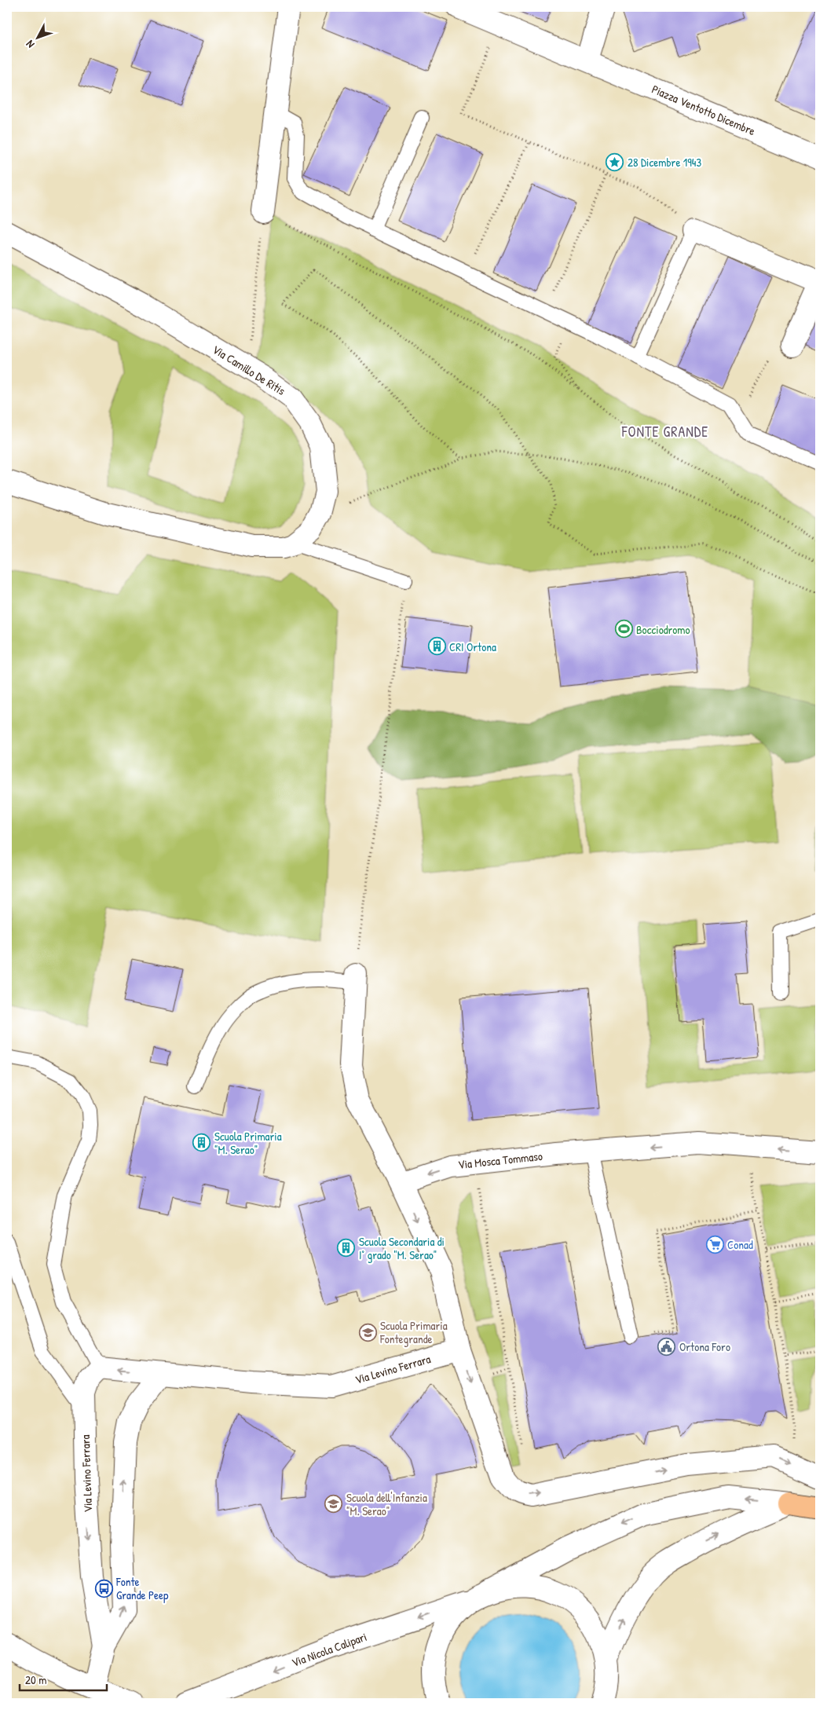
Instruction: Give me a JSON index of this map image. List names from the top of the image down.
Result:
{
  "streets": {
    "street": [
      "Piazza Ventotto Dicembre",
      "Via Camillo De Ritis",
      "Via Mosca Tommaso",
      "Via Levino Ferrara",
      "Via Nicola Calipari"
    ]
  },
  "one_way": ["Via Mosca Tommaso", "Via Nicola Calipari"],
  "districts": ["FONTE GRANDE"],
  "places": {
    "place": ["28 Dicembre 1943"],
    "sports": ["Bocciodromo"],
    "building": ["CRI Ortona", "Scuola Primaria \"M. Serao\"", "Scuola Secondaria di I° grado \"M. Serao\""],
    "supermarket": ["Conad"],
    "school or university": ["Scuola Primaria Fontegrande", "Scuola dell'Infanzia \"M. Serao\""],
    "public building": ["Ortona Foro"],
    "bus stop": ["Fonte Grande Peep"]
  },
  "scale_bar": "20 m",
  "north": "bottom left"
}
